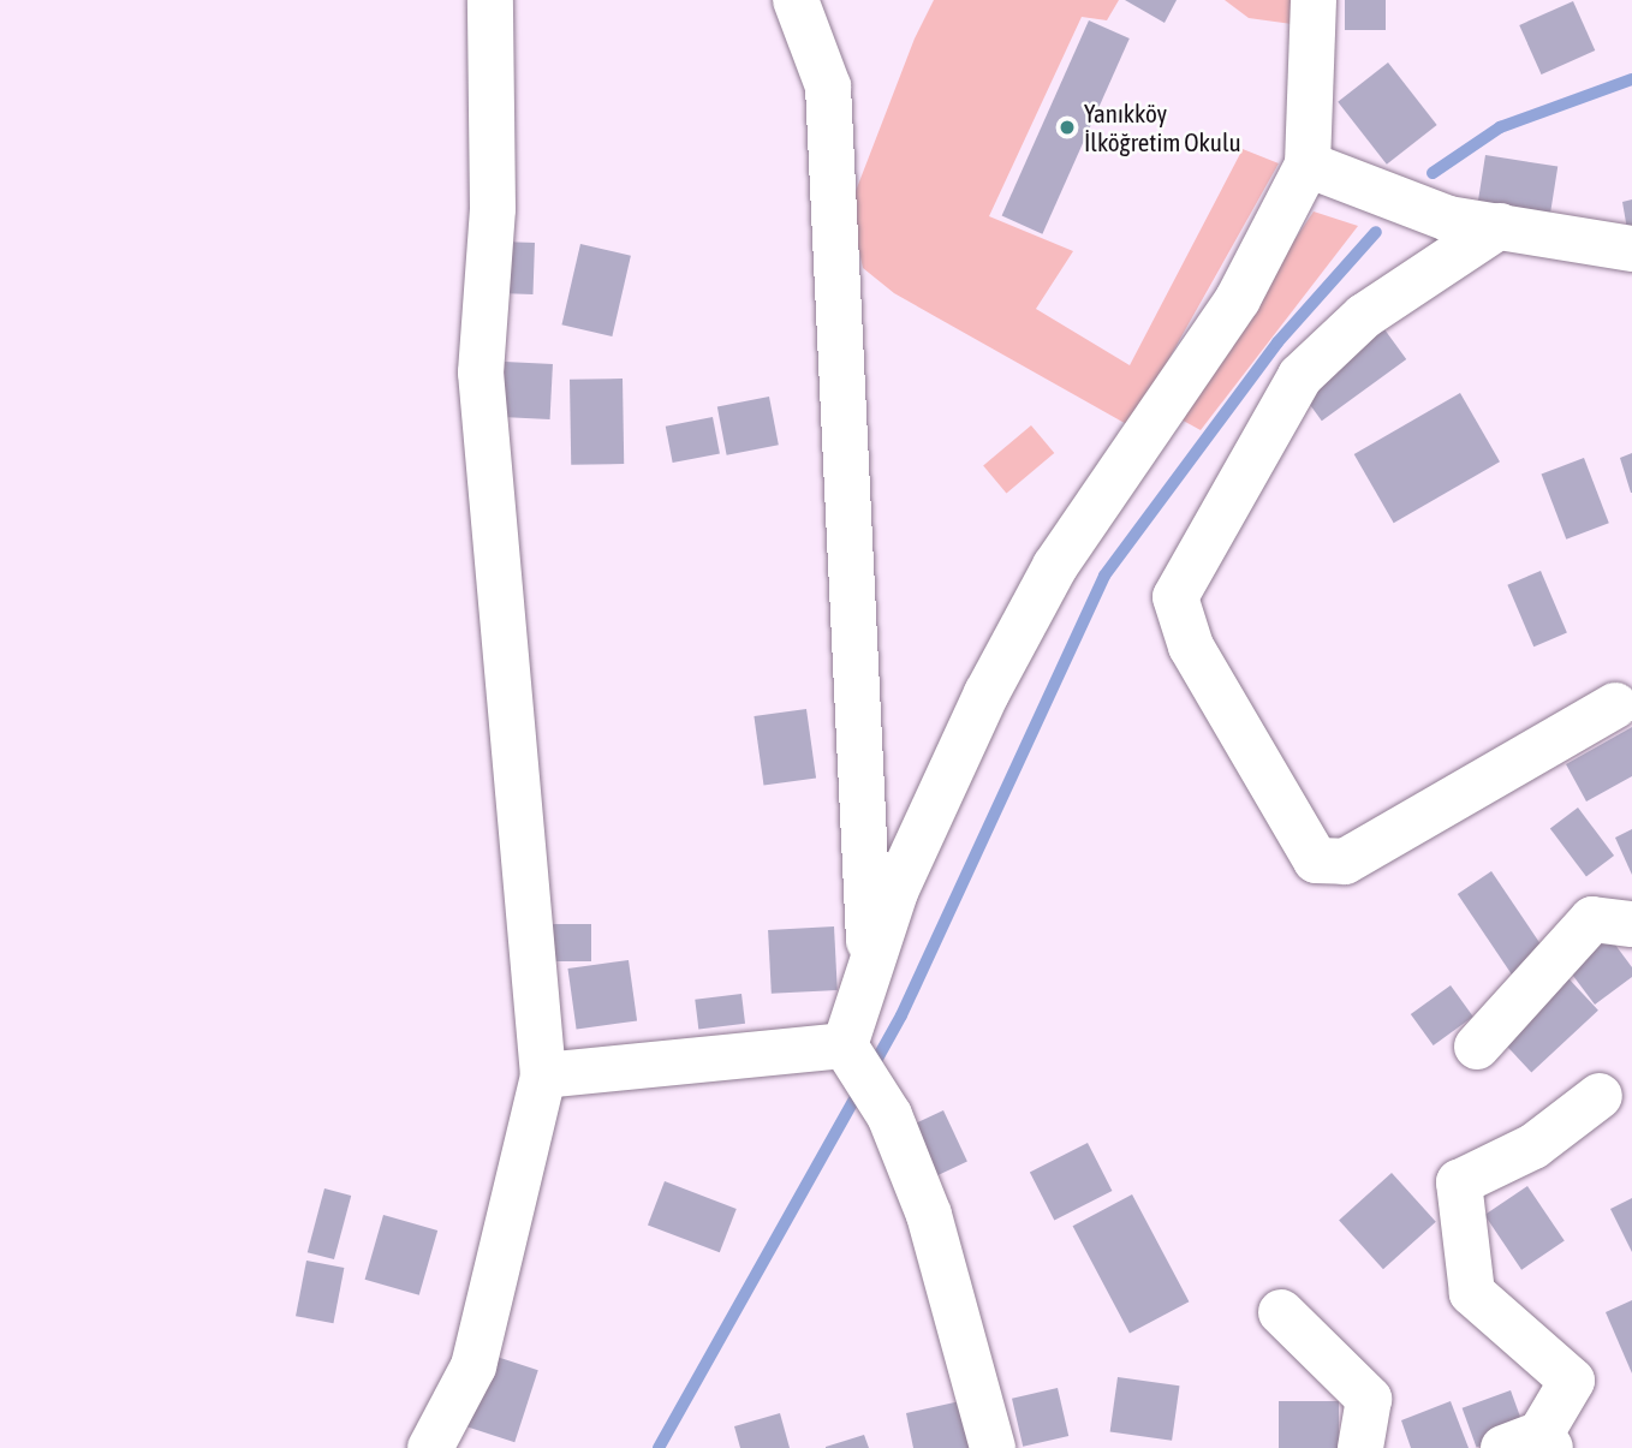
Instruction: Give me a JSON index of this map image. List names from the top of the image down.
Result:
{
  "places": ["Yanıkköy İlköğretim Okulu"]
}
